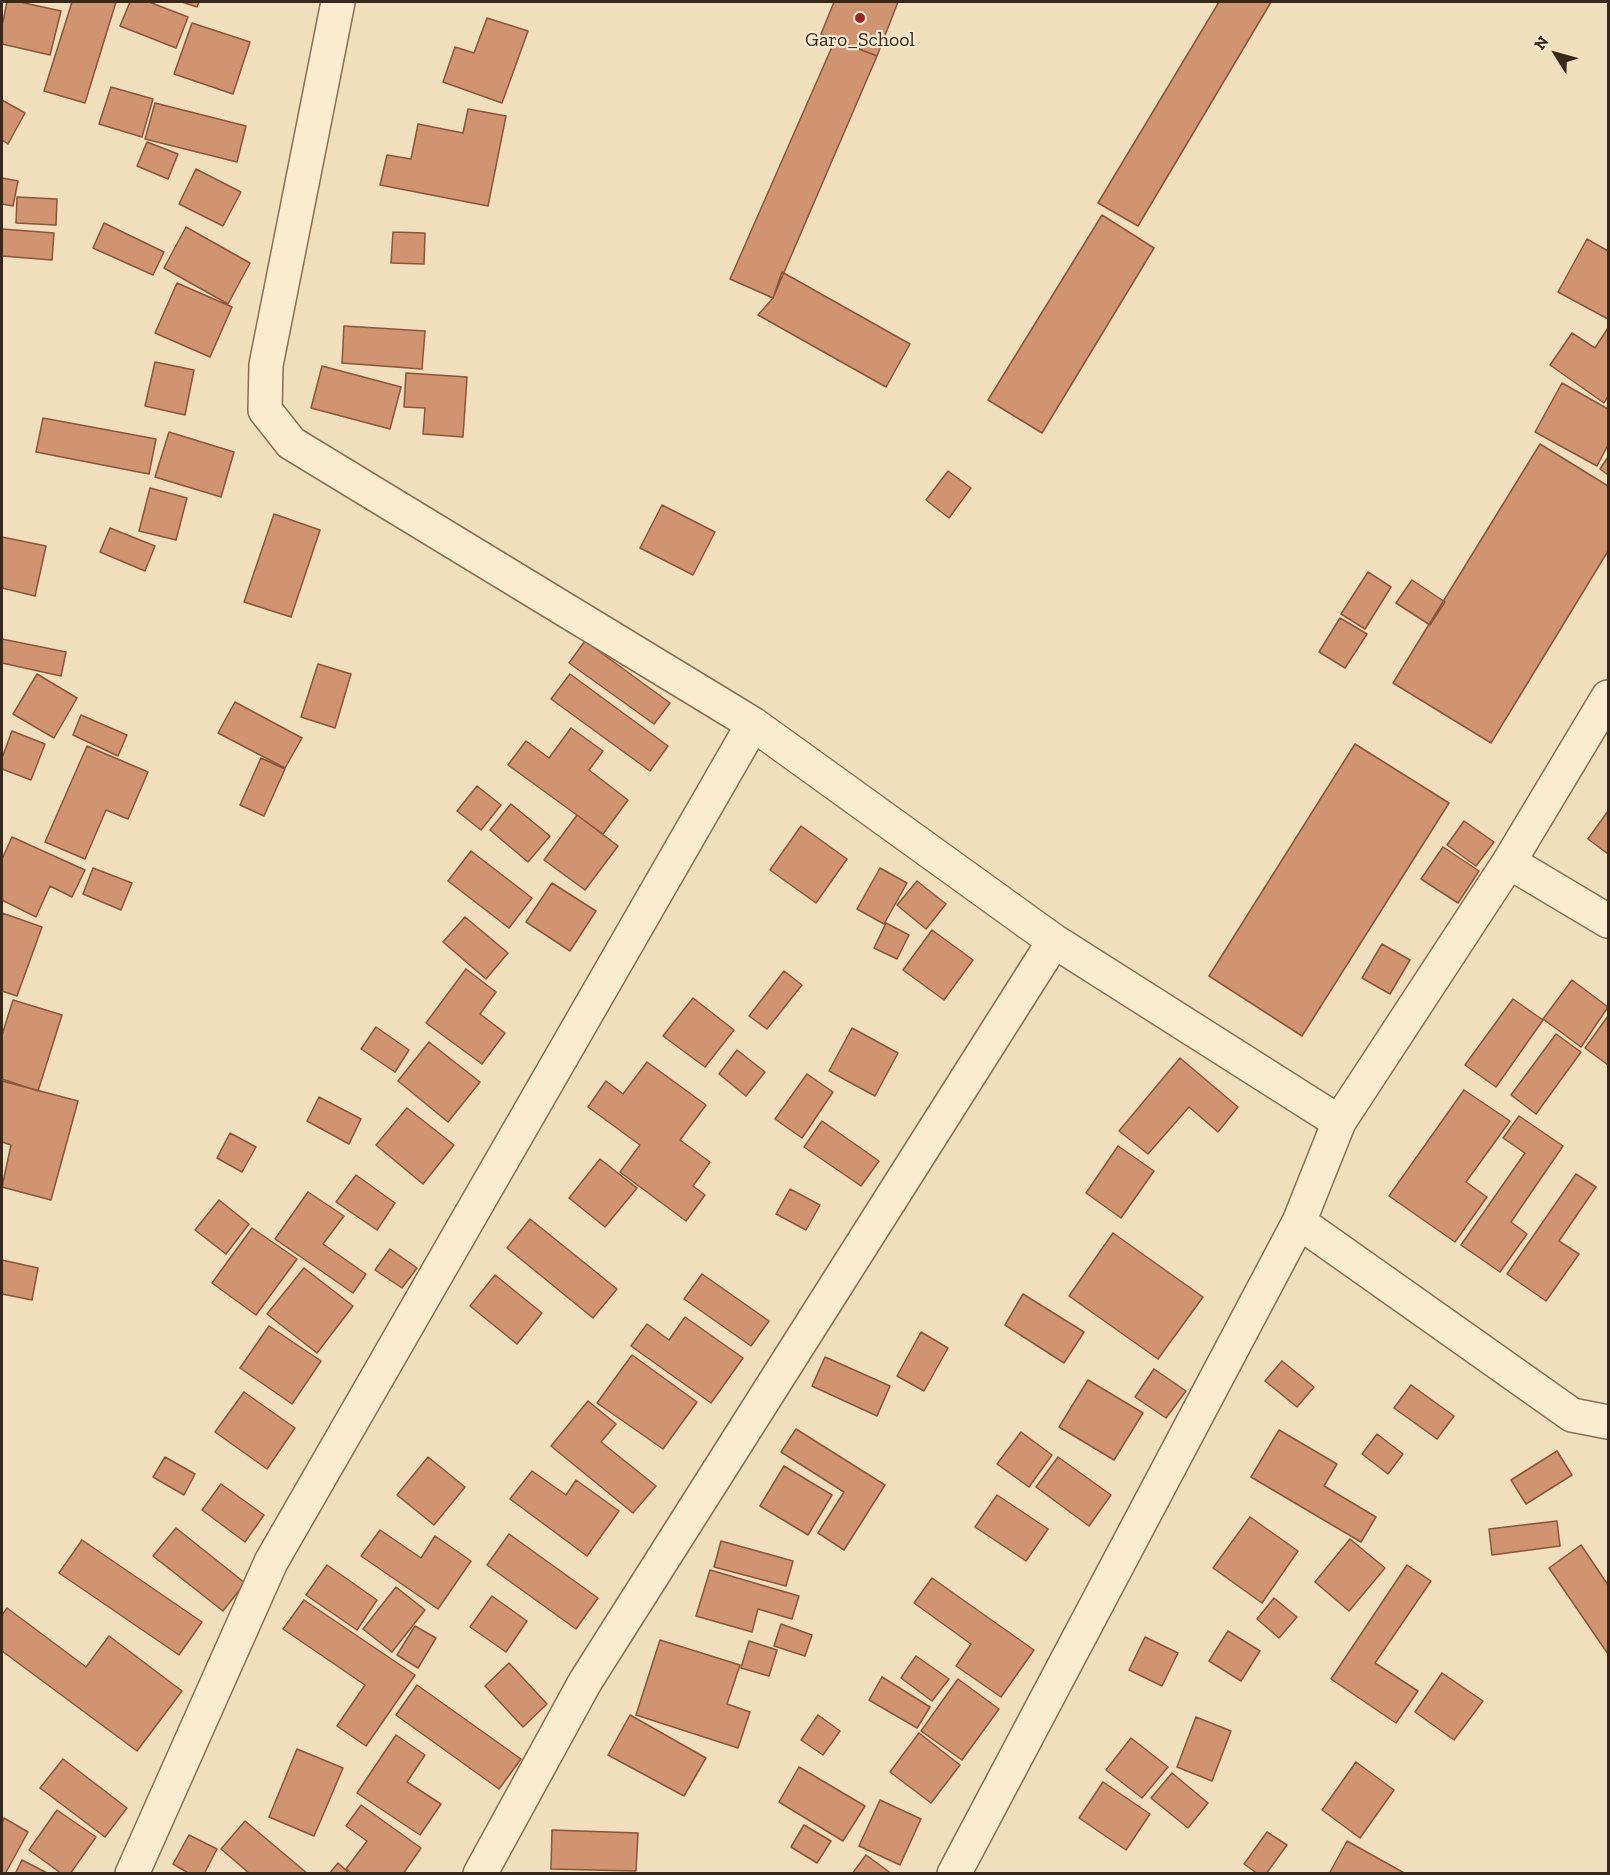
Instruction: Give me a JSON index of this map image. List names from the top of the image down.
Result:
{
  "places": ["Garo_School"],
  "north": "top left"
}
